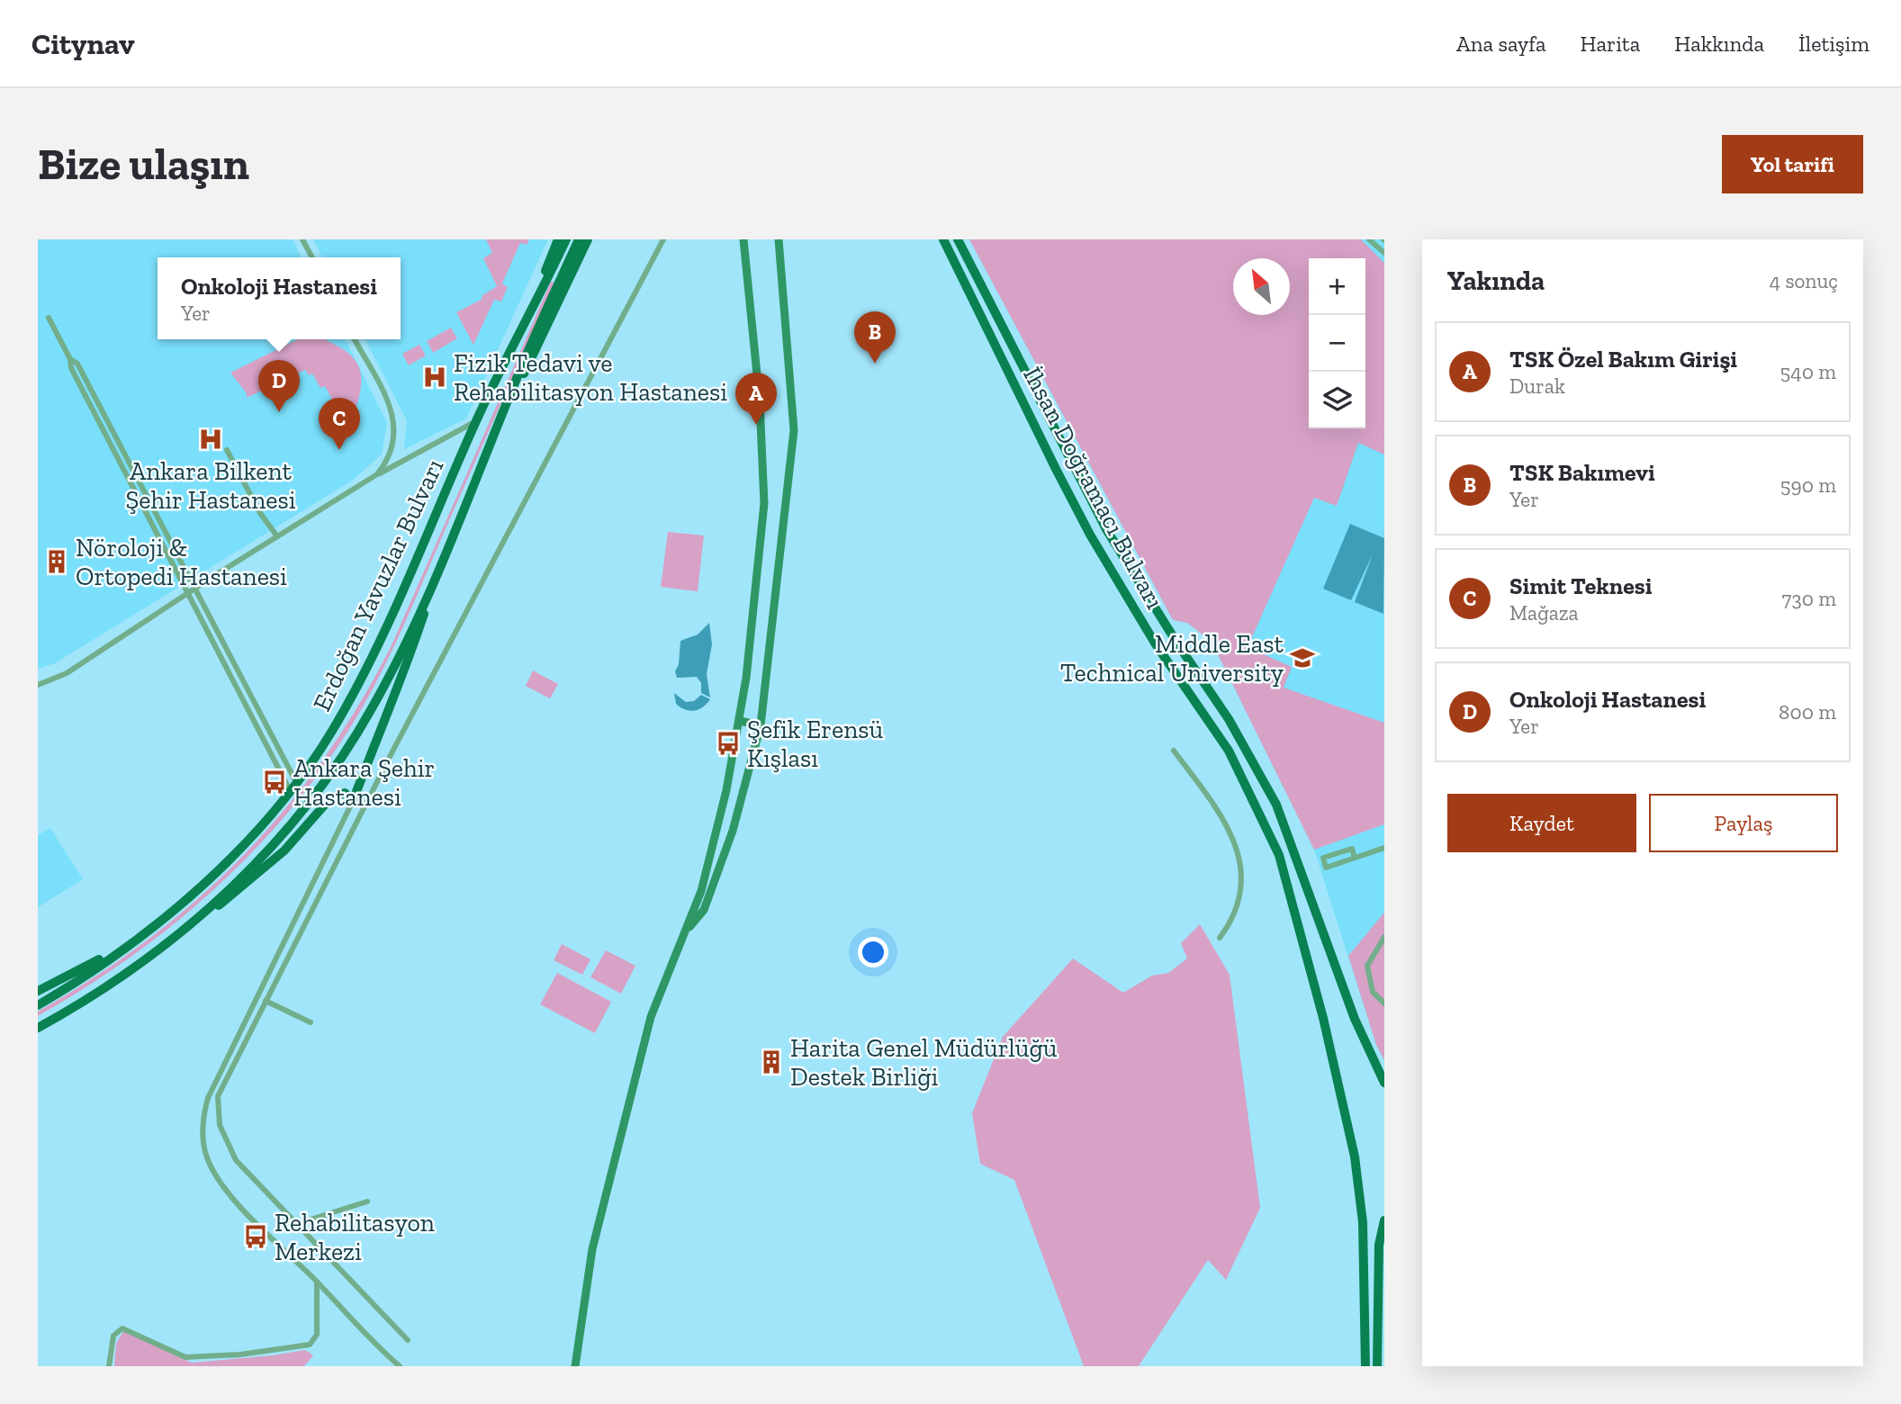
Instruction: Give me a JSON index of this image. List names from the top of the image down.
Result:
{
  "streets": {
    "main road": ["İhsan Doğramacı Bulvarı", "Erdoğan Yavuzlar Bulvarı"]
  },
  "places": {
    "hospital": ["Fizik Tedavi ve Rehabilitasyon Hastanesi", "Ankara Bilkent Şehir Hastanesi"],
    "building": ["Nöroloji & Ortopedi Hastanesi", "Harita Genel Müdürlüğü Destek Birliği"],
    "school or university": ["Middle East Technical University"],
    "bus stop": ["Şefik Erensü Kışlası", "Ankara Şehir Hastanesi", "Rehabilitasyon Merkezi"]
  },
  "north": "top left",
  "page": {
    "header": "Citynav",
    "nav": [
      "Ana sayfa",
      "Harita",
      "Hakkında",
      "İletişim"
    ],
    "buttons": [
      "Yol tarifi",
      ["Kaydet", "Paylaş"]
    ],
    "title": "Bize ulaşın",
    "heading": ["Yakında", "4 sonuç"],
    "popup": ["Onkoloji Hastanesi", "Yer"],
    "map_buttons": ["+", "−"],
    "pins": [
      "B",
      "D",
      "A",
      "C"
    ],
    "list": [
      {
        "mark": "A",
        "name": "TSK Özel Bakım Girişi",
        "note": "Durak",
        "value": "540 m"
      },
      {
        "mark": "B",
        "name": "TSK Bakımevi",
        "note": "Yer",
        "value": "590 m"
      },
      {
        "mark": "C",
        "name": "Simit Teknesi",
        "note": "Mağaza",
        "value": "730 m"
      },
      {
        "mark": "D",
        "name": "Onkoloji Hastanesi",
        "note": "Yer",
        "value": "800 m"
      }
    ]
  }
}
